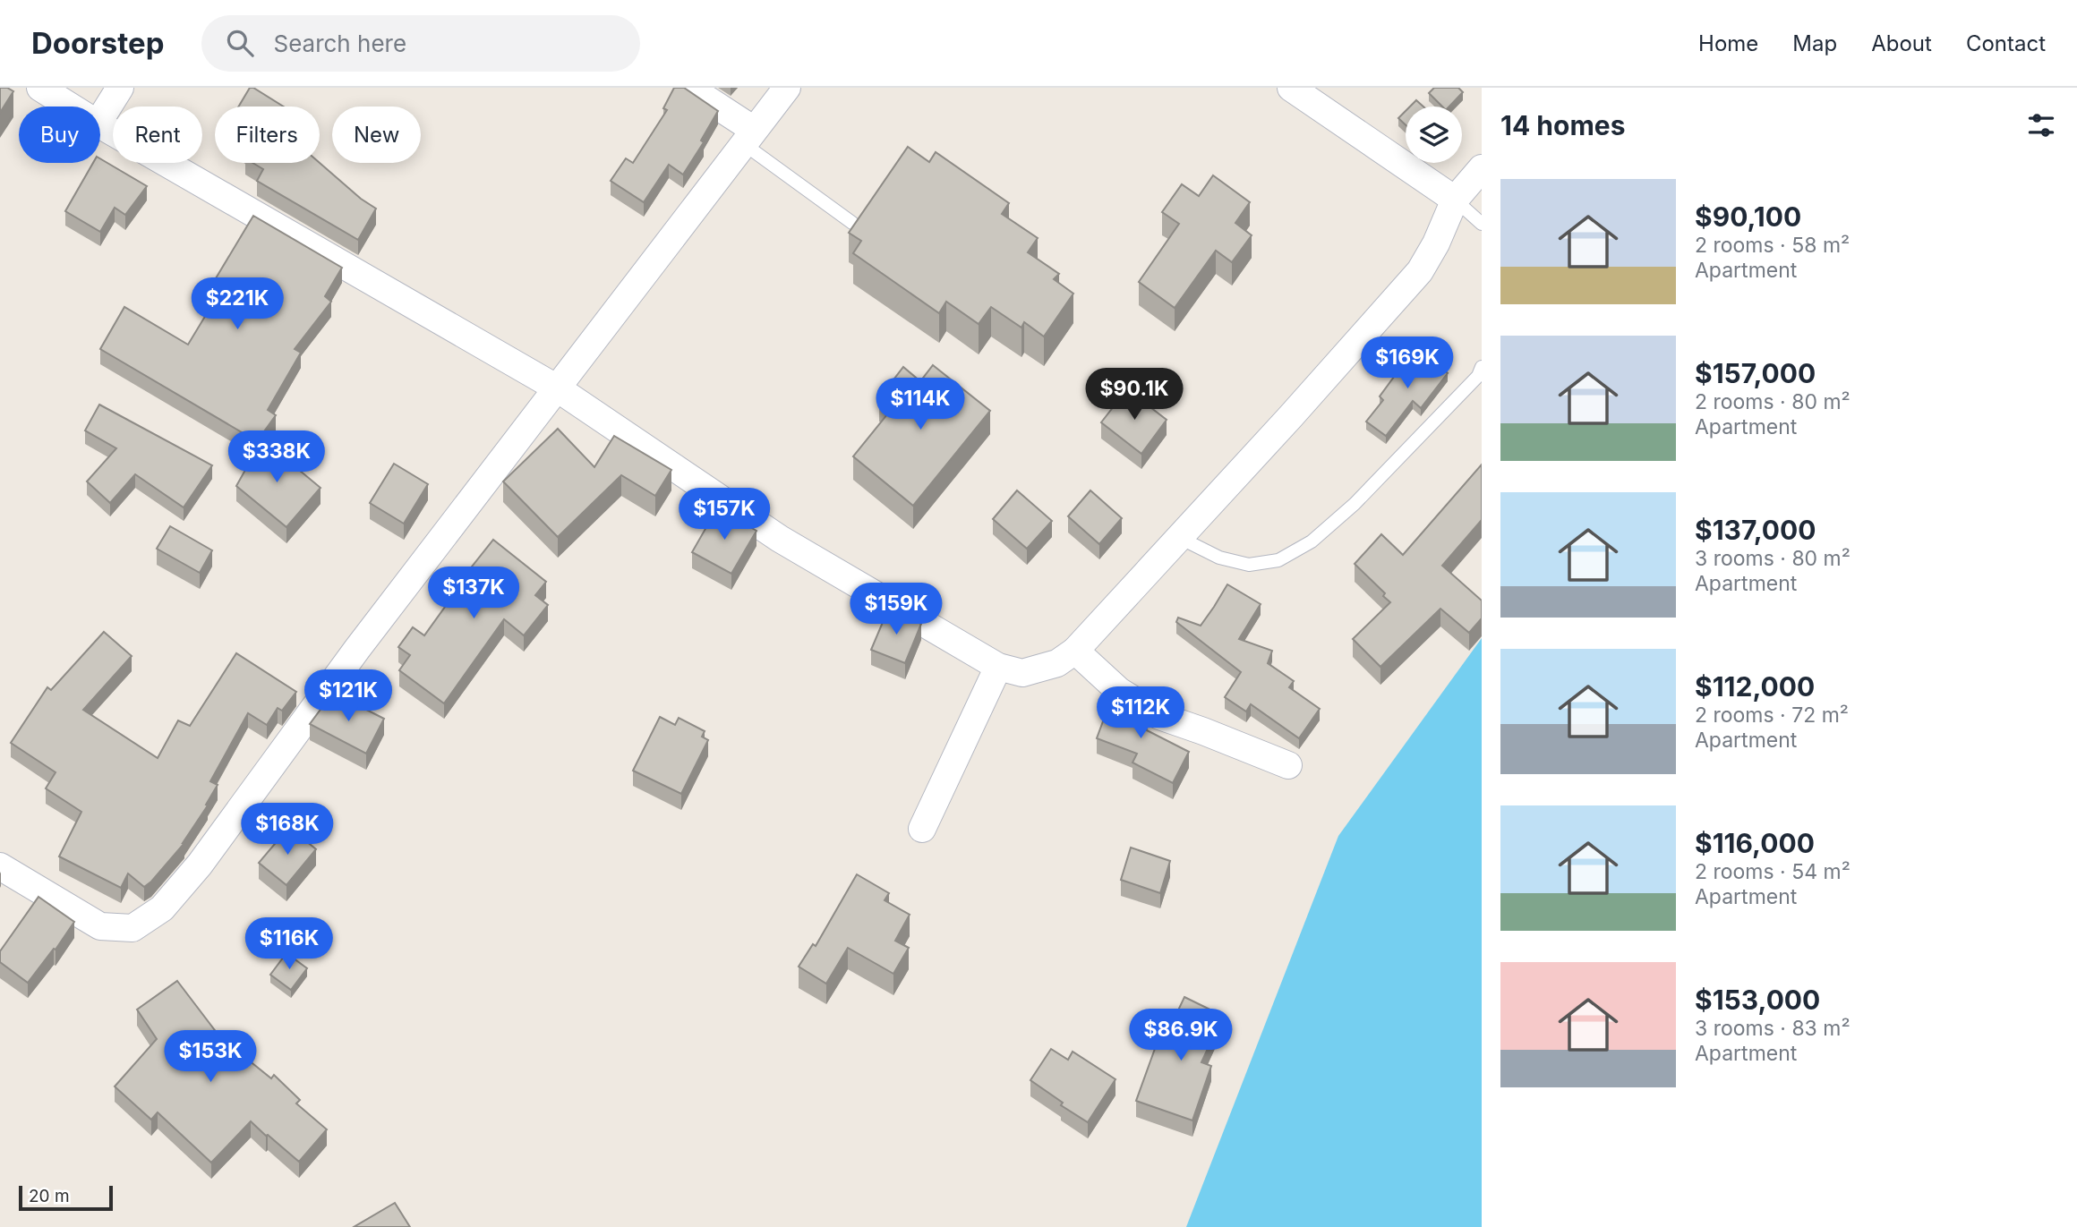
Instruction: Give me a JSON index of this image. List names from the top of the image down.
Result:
{
  "scale_bar": "20 m",
  "page": {
    "header": "Doorstep",
    "search": "Search here",
    "nav": [
      "Home",
      "Map",
      "About",
      "Contact"
    ],
    "heading": "14 homes",
    "chip": [
      "Buy",
      "Rent",
      "Filters",
      "New"
    ],
    "list": [
      {
        "name": "$90,100",
        "note": "2 rooms · 58 m² · Apartment"
      },
      {
        "name": "$157,000",
        "note": "2 rooms · 80 m² · Apartment"
      },
      {
        "name": "$137,000",
        "note": "3 rooms · 80 m² · Apartment"
      },
      {
        "name": "$112,000",
        "note": "2 rooms · 72 m² · Apartment"
      },
      {
        "name": "$116,000",
        "note": "2 rooms · 54 m² · Apartment"
      },
      {
        "name": "$153,000",
        "note": "3 rooms · 83 m² · Apartment"
      }
    ],
    "price": [
      "$221K",
      "$169K",
      "$90.1K",
      "$114K",
      "$338K",
      "$157K",
      "$137K",
      "$159K",
      "$121K",
      "$112K",
      "$168K",
      "$116K",
      "$86.9K",
      "$153K"
    ],
    "scale": "20 m"
  }
}
